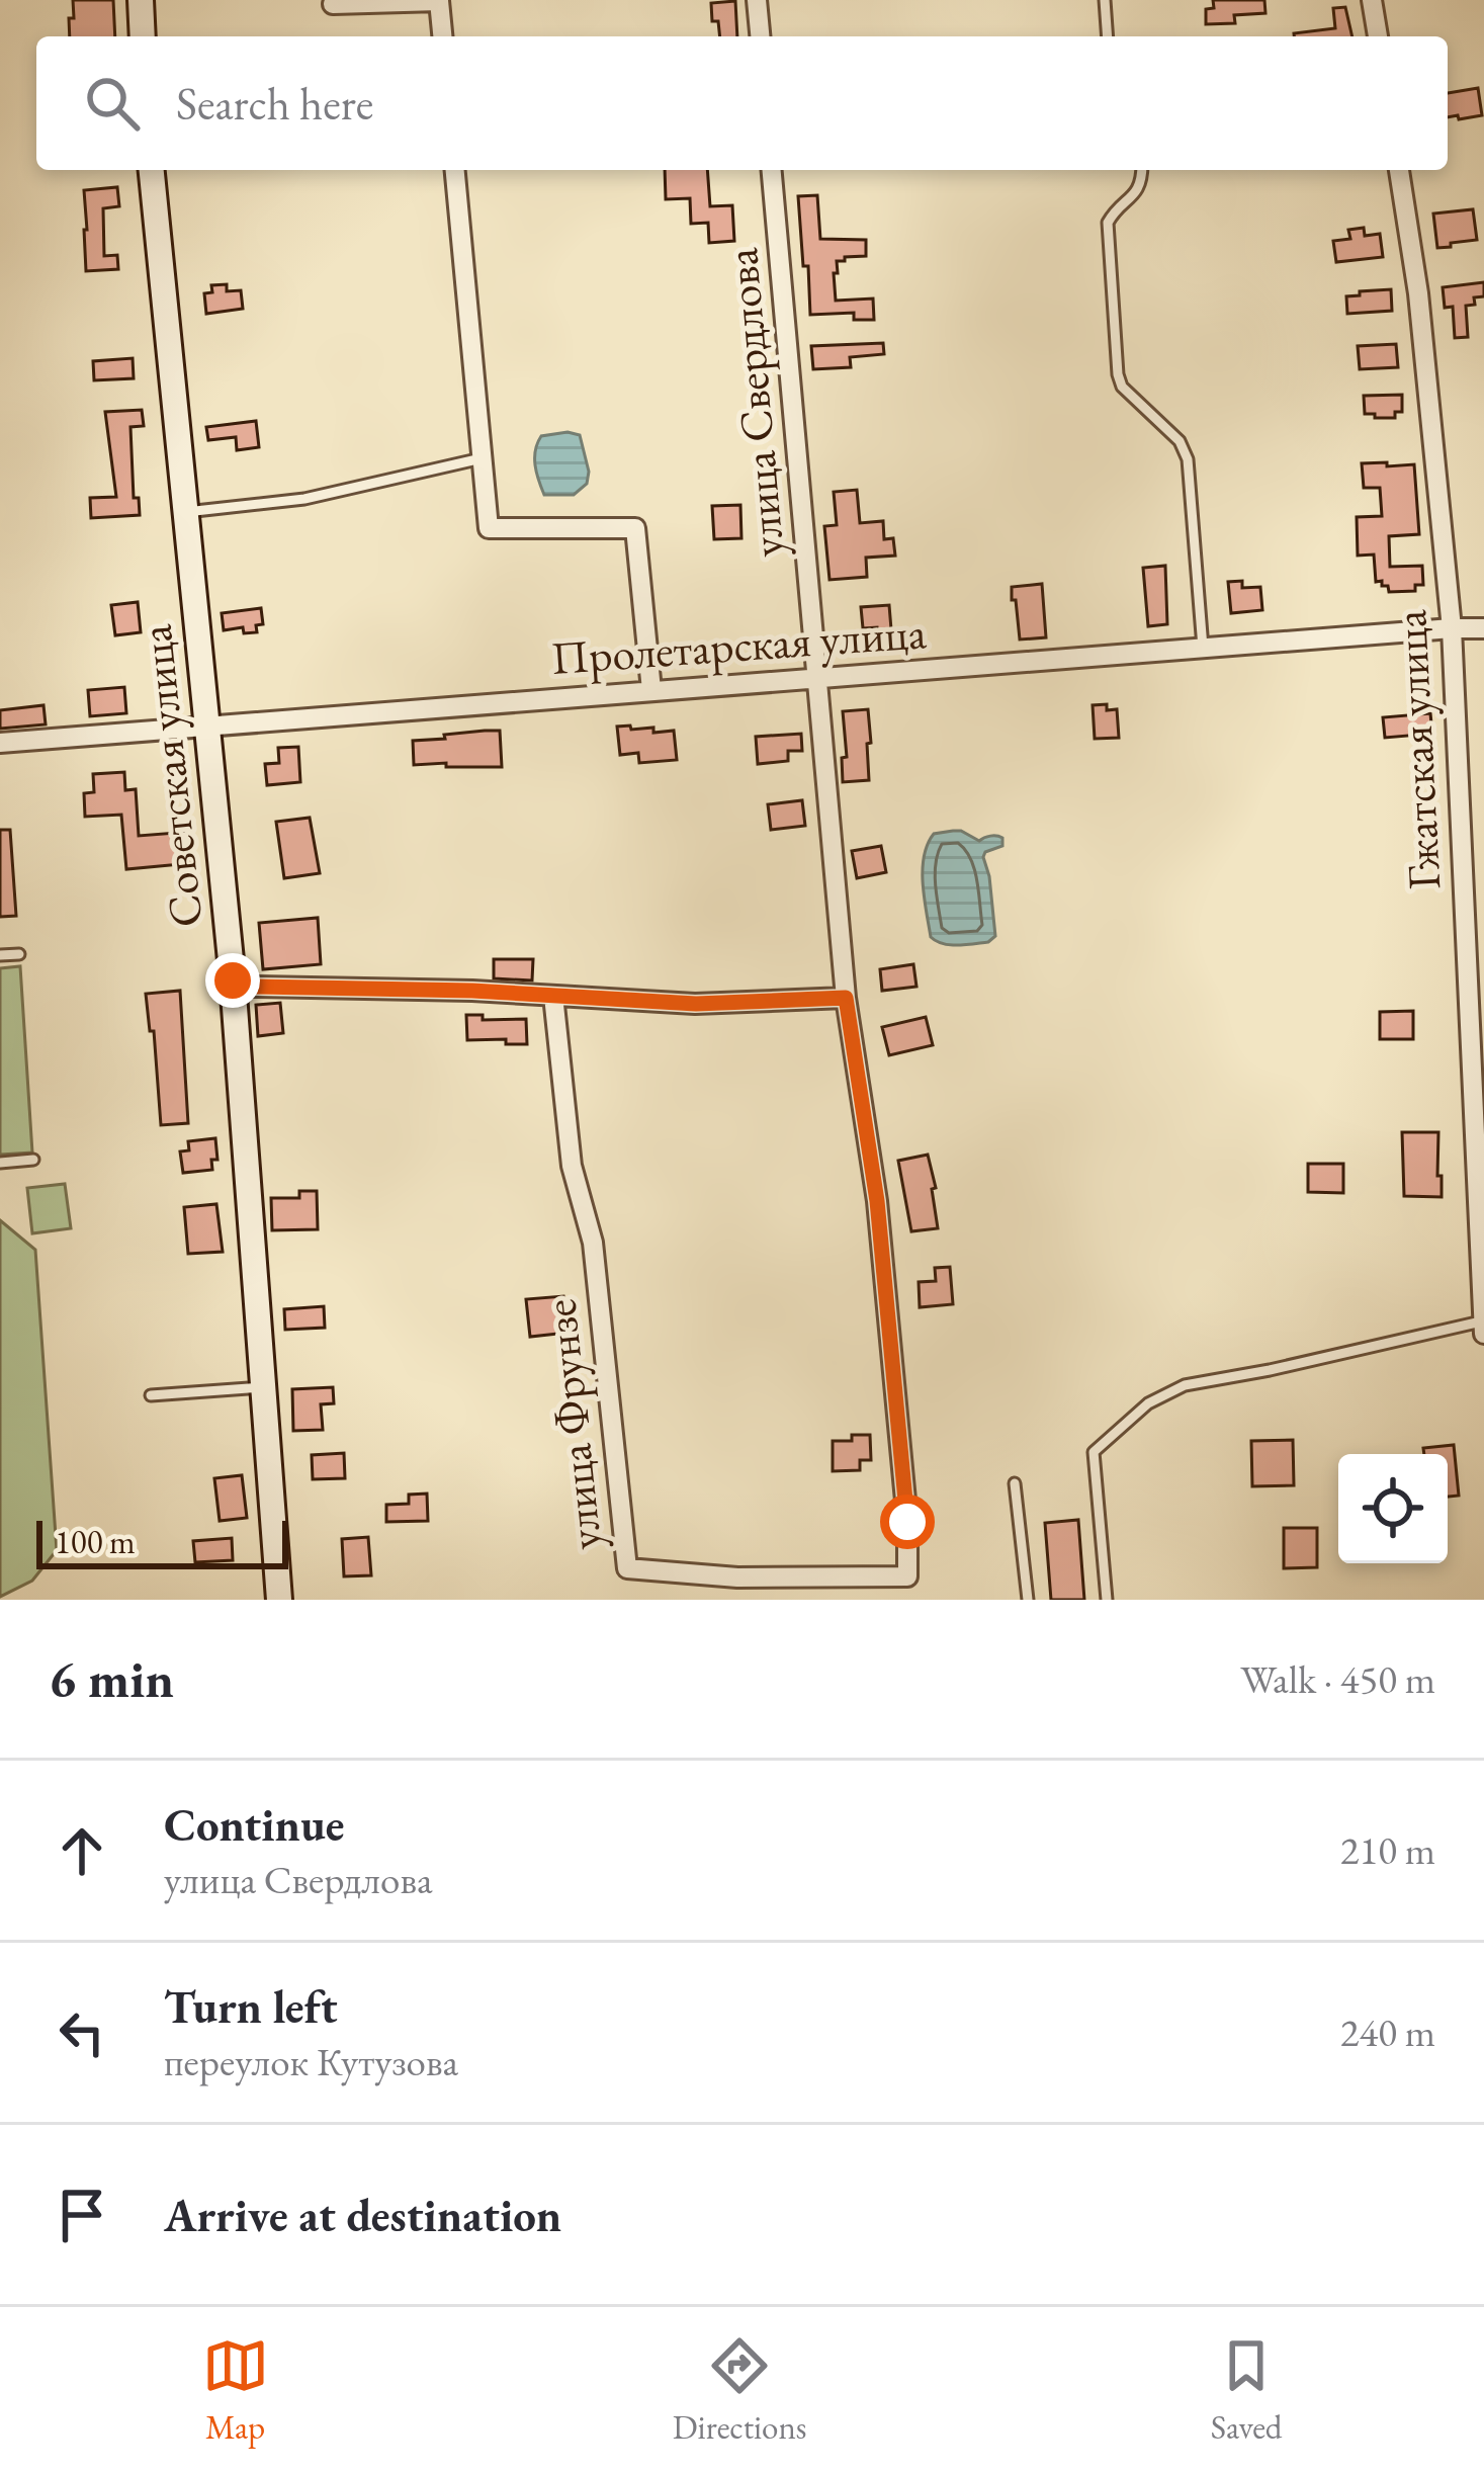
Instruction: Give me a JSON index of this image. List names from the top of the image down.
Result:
{
  "streets": {
    "main road": ["Советская улица"],
    "street": [
      "улица Свердлова",
      "Пролетарская улица",
      "Гжатская улица",
      "улица Фрунзе"
    ]
  },
  "crossings": [
    ["улица Свердлова", "Пролетарская улица"],
    ["улица Свердлова", "улица Фрунзе"],
    ["Пролетарская улица", "Гжатская улица"],
    ["Пролетарская улица", "Советская улица"]
  ],
  "scale_bar": "100 m",
  "page": {
    "search": "Search here",
    "scale": "100 m",
    "heading": ["6 min", "Walk · 450 m"],
    "list": [
      ["Continue", "улица Свердлова", "210 m"],
      ["Turn left", "переулок Кутузова", "240 m"],
      "Arrive at destination"
    ],
    "nav": ["Map", "Directions", "Saved"]
  }
}
